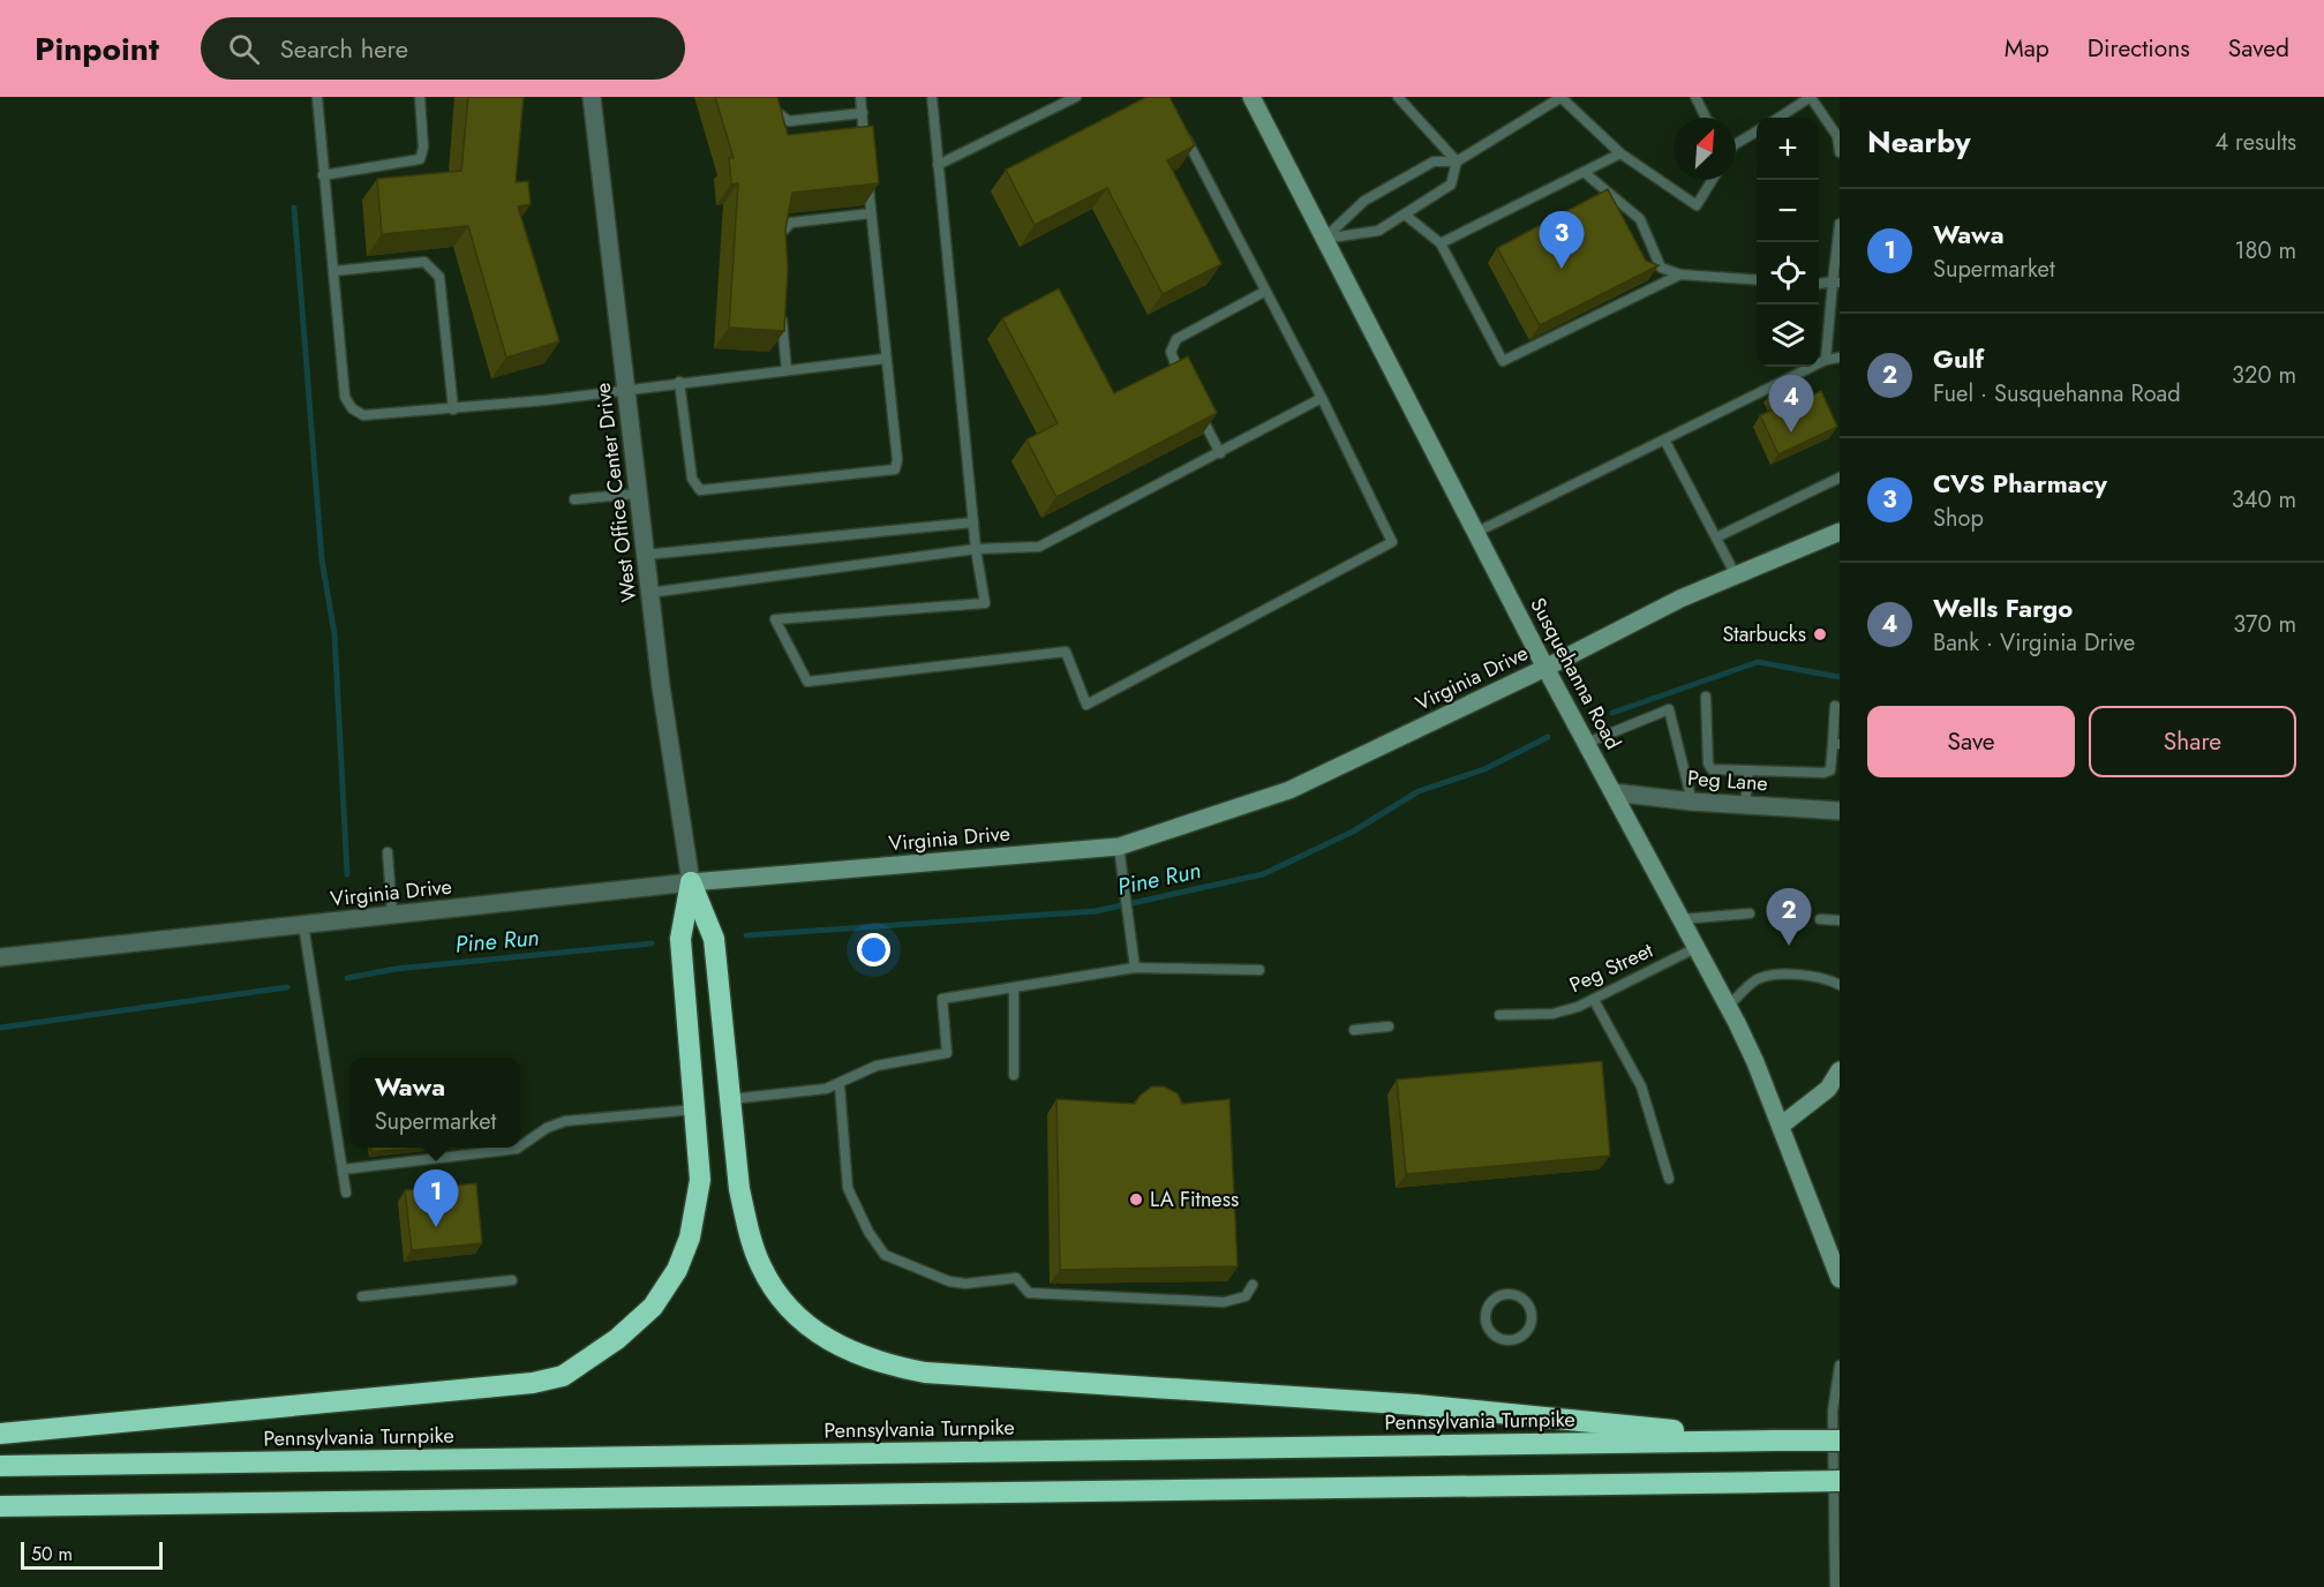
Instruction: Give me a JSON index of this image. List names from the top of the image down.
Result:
{
  "streets": {
    "highway": ["Pennsylvania Turnpike"],
    "main road": ["Susquehanna Road", "Virginia Drive"],
    "street": ["West Office Center Drive", "Peg Lane"],
    "lane": ["Peg Street"]
  },
  "crossings": [
    ["West Office Center Drive", "Virginia Drive"],
    ["Susquehanna Road", "Virginia Drive"],
    ["Susquehanna Road", "Peg Lane"],
    ["Susquehanna Road", "Peg Street"]
  ],
  "water": ["Pine Run"],
  "places": ["Starbucks", "LA Fitness"],
  "scale_bar": "50 m",
  "north": "top right",
  "page": {
    "header": "Pinpoint",
    "search": "Search here",
    "nav": ["Map", "Directions", "Saved"],
    "heading": ["Nearby", "4 results"],
    "map_buttons": ["+", "−"],
    "list": [
      {
        "mark": "1",
        "name": "Wawa",
        "note": "Supermarket",
        "value": "180 m"
      },
      {
        "mark": "2",
        "name": "Gulf",
        "note": "Fuel · Susquehanna Road",
        "value": "320 m"
      },
      {
        "mark": "3",
        "name": "CVS Pharmacy",
        "note": "Shop",
        "value": "340 m"
      },
      {
        "mark": "4",
        "name": "Wells Fargo",
        "note": "Bank · Virginia Drive",
        "value": "370 m"
      }
    ],
    "pins": [
      "3",
      "4",
      "2",
      "1"
    ],
    "buttons": ["Save", "Share"],
    "popup": ["Wawa", "Supermarket"],
    "scale": "50 m"
  }
}
